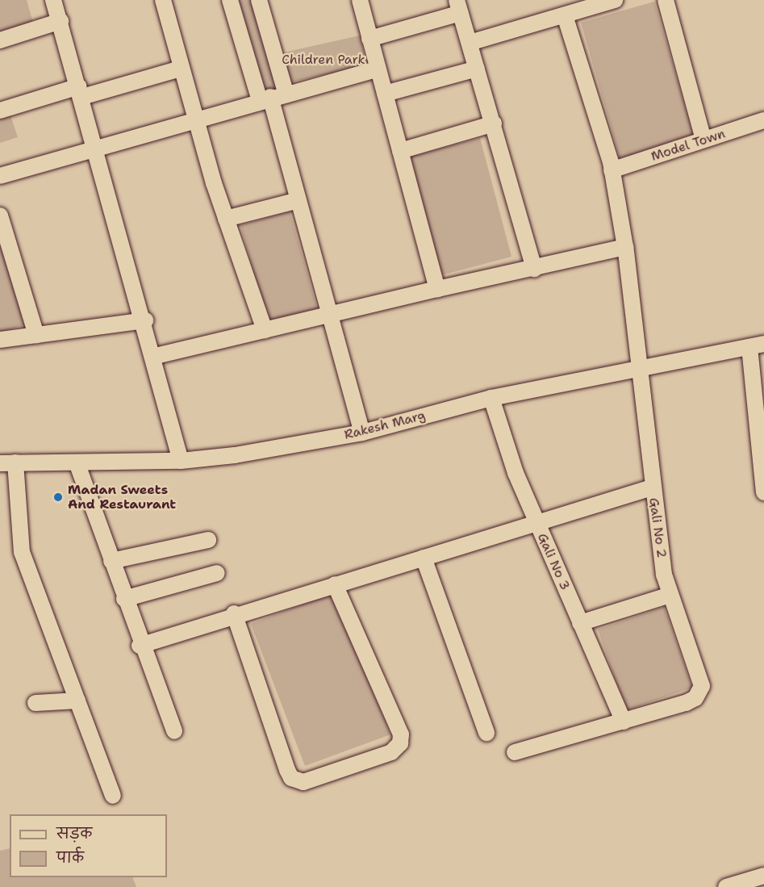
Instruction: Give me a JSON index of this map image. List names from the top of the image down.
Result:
{
  "streets": {
    "street": [
      "Model Town",
      "Rakesh Marg",
      "Gali No 2",
      "Gali No 3"
    ]
  },
  "crossings": [
    ["Model Town", "Gali No 2"],
    ["Rakesh Marg", "Gali No 2"],
    ["Rakesh Marg", "Gali No 3"],
    ["Gali No 2", "Gali No 3"]
  ],
  "parks": ["Children Park"],
  "places": ["Madan Sweets And Restaurant"],
  "legend": ["सड़क", "पार्क"]
}
